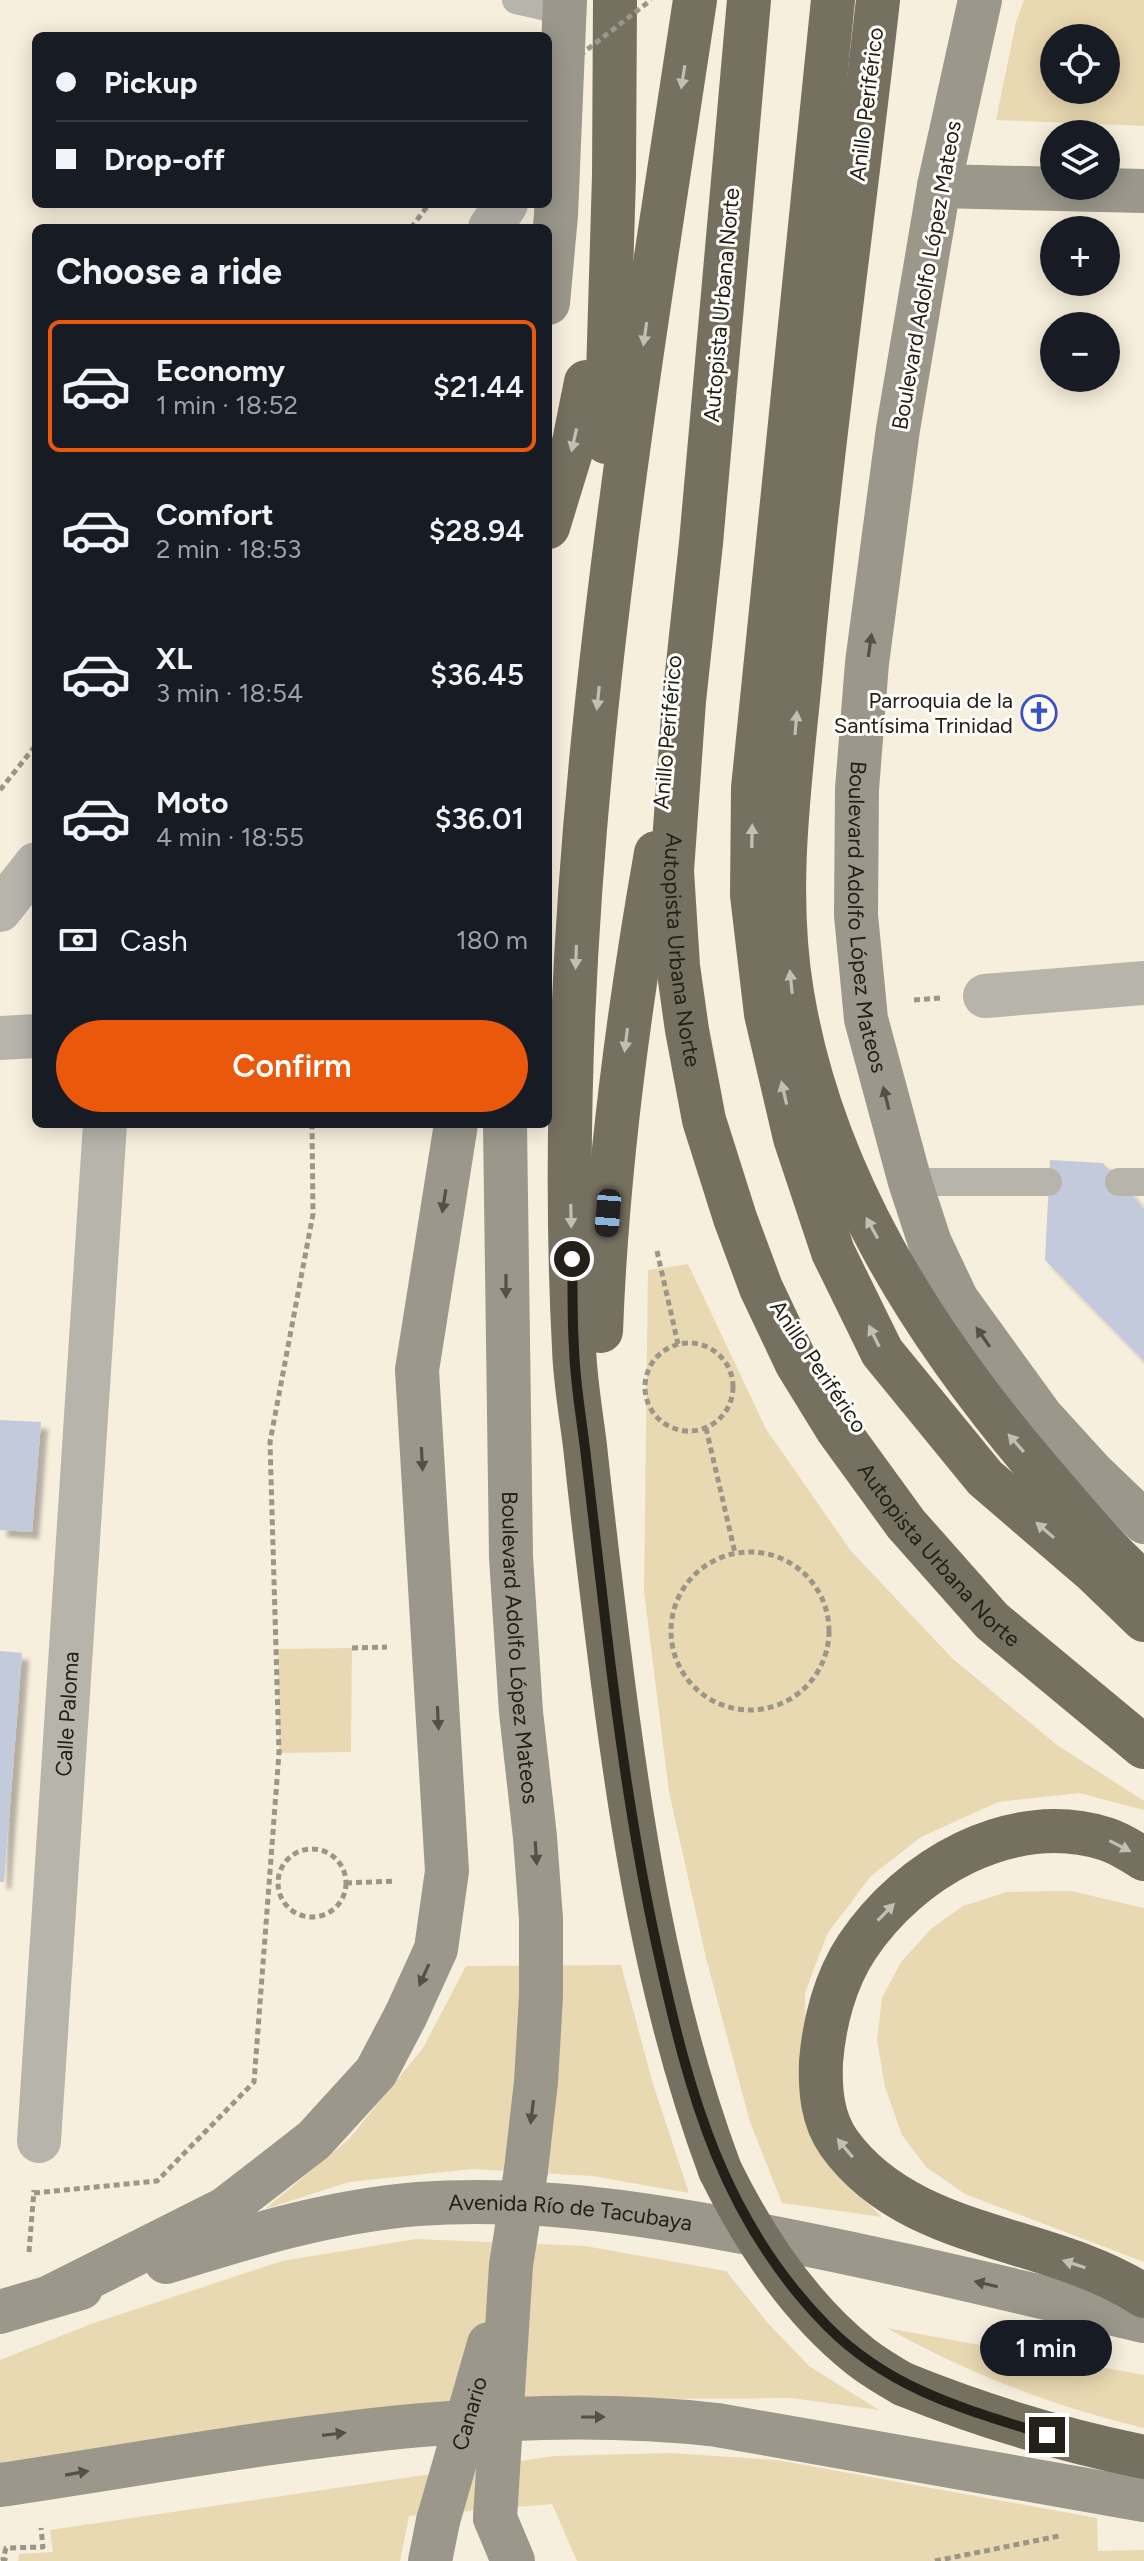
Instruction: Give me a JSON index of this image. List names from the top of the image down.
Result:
{
  "streets": {
    "highway": ["Anillo Periférico", "Autopista Urbana Norte"],
    "main road": ["Boulevard Adolfo López Mateos", "Avenida Río de Tacubaya", "Canario"],
    "street": ["Calle Paloma"]
  },
  "crossings": [
    ["Boulevard Adolfo López Mateos", "Canario"]
  ],
  "places": {
    "church": ["Parroquia de la Santísima Trinidad"]
  },
  "page": {
    "map_buttons": ["+", "−"],
    "banner": ["Pickup", "Drop-off"],
    "heading": "Choose a ride",
    "list": [
      {
        "name": "Economy",
        "note": "1 min · 18:52",
        "value": "$21.44"
      },
      {
        "name": "Comfort",
        "note": "2 min · 18:53",
        "value": "$28.94"
      },
      {
        "name": "XL",
        "note": "3 min · 18:54",
        "value": "$36.45"
      },
      {
        "name": "Moto",
        "note": "4 min · 18:55",
        "value": "$36.01"
      }
    ],
    "pay": ["Cash", "180 m"],
    "buttons": "Confirm",
    "bubble": "1 min"
  }
}
